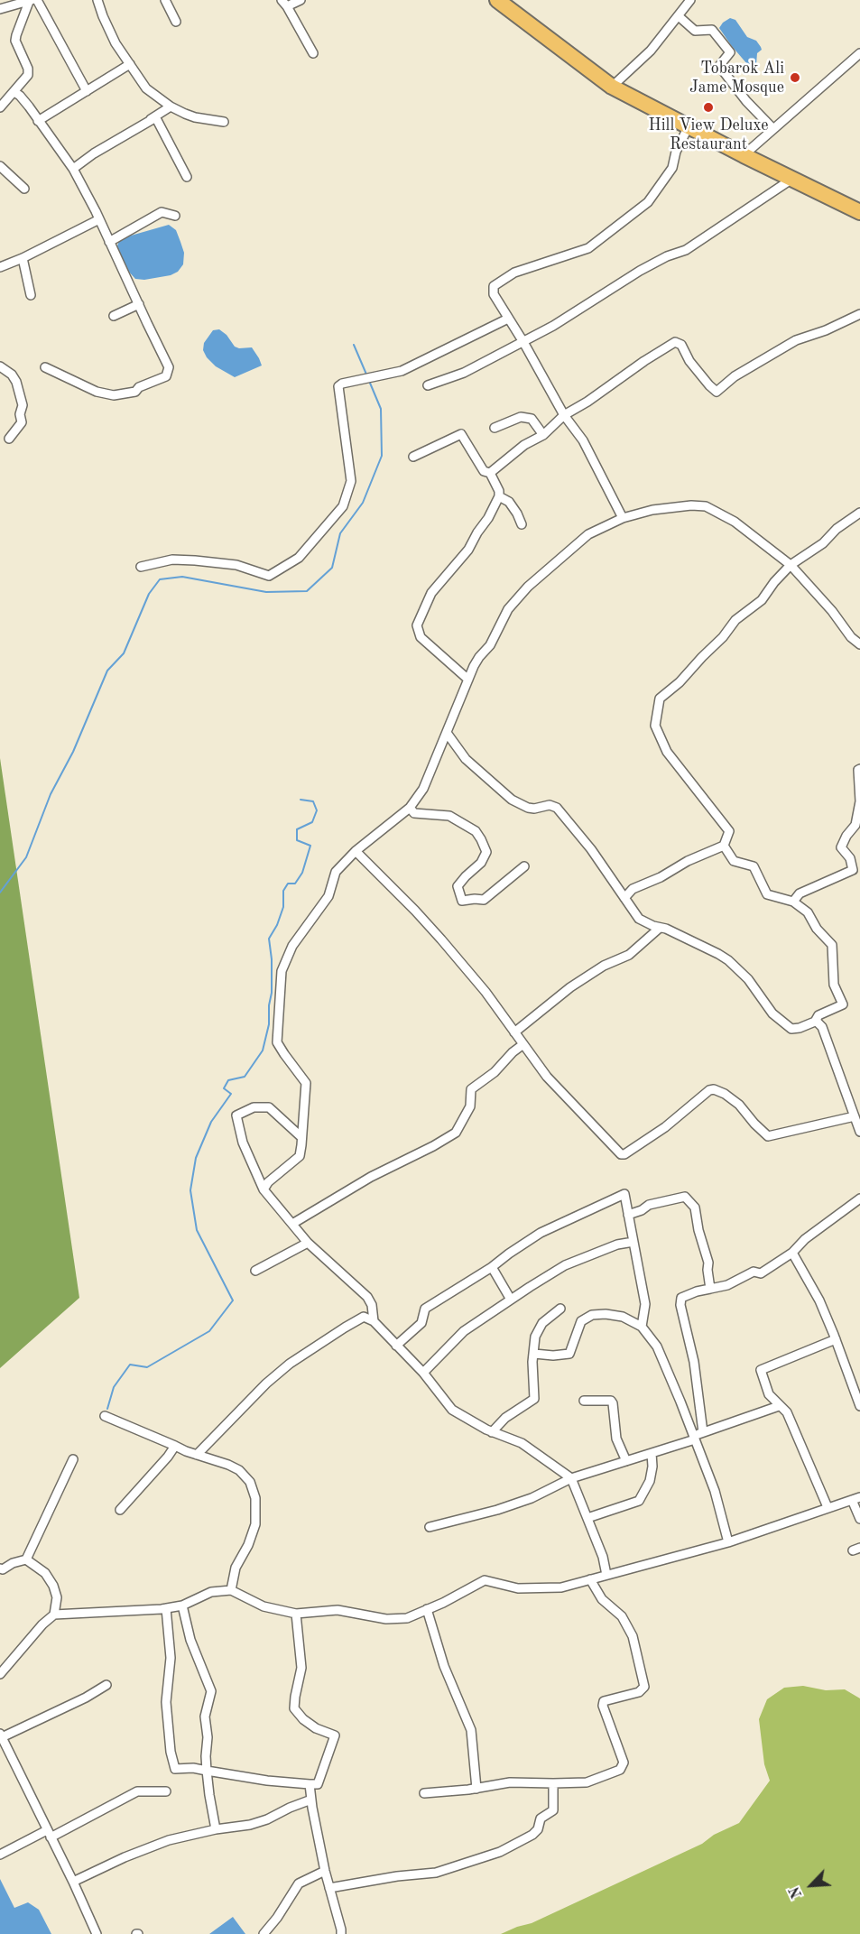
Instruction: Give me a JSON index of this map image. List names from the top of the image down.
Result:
{
  "places": ["Tobarok Ali Jame Mosque", "Hill View Deluxe Restaurant"],
  "north": "bottom left"
}
